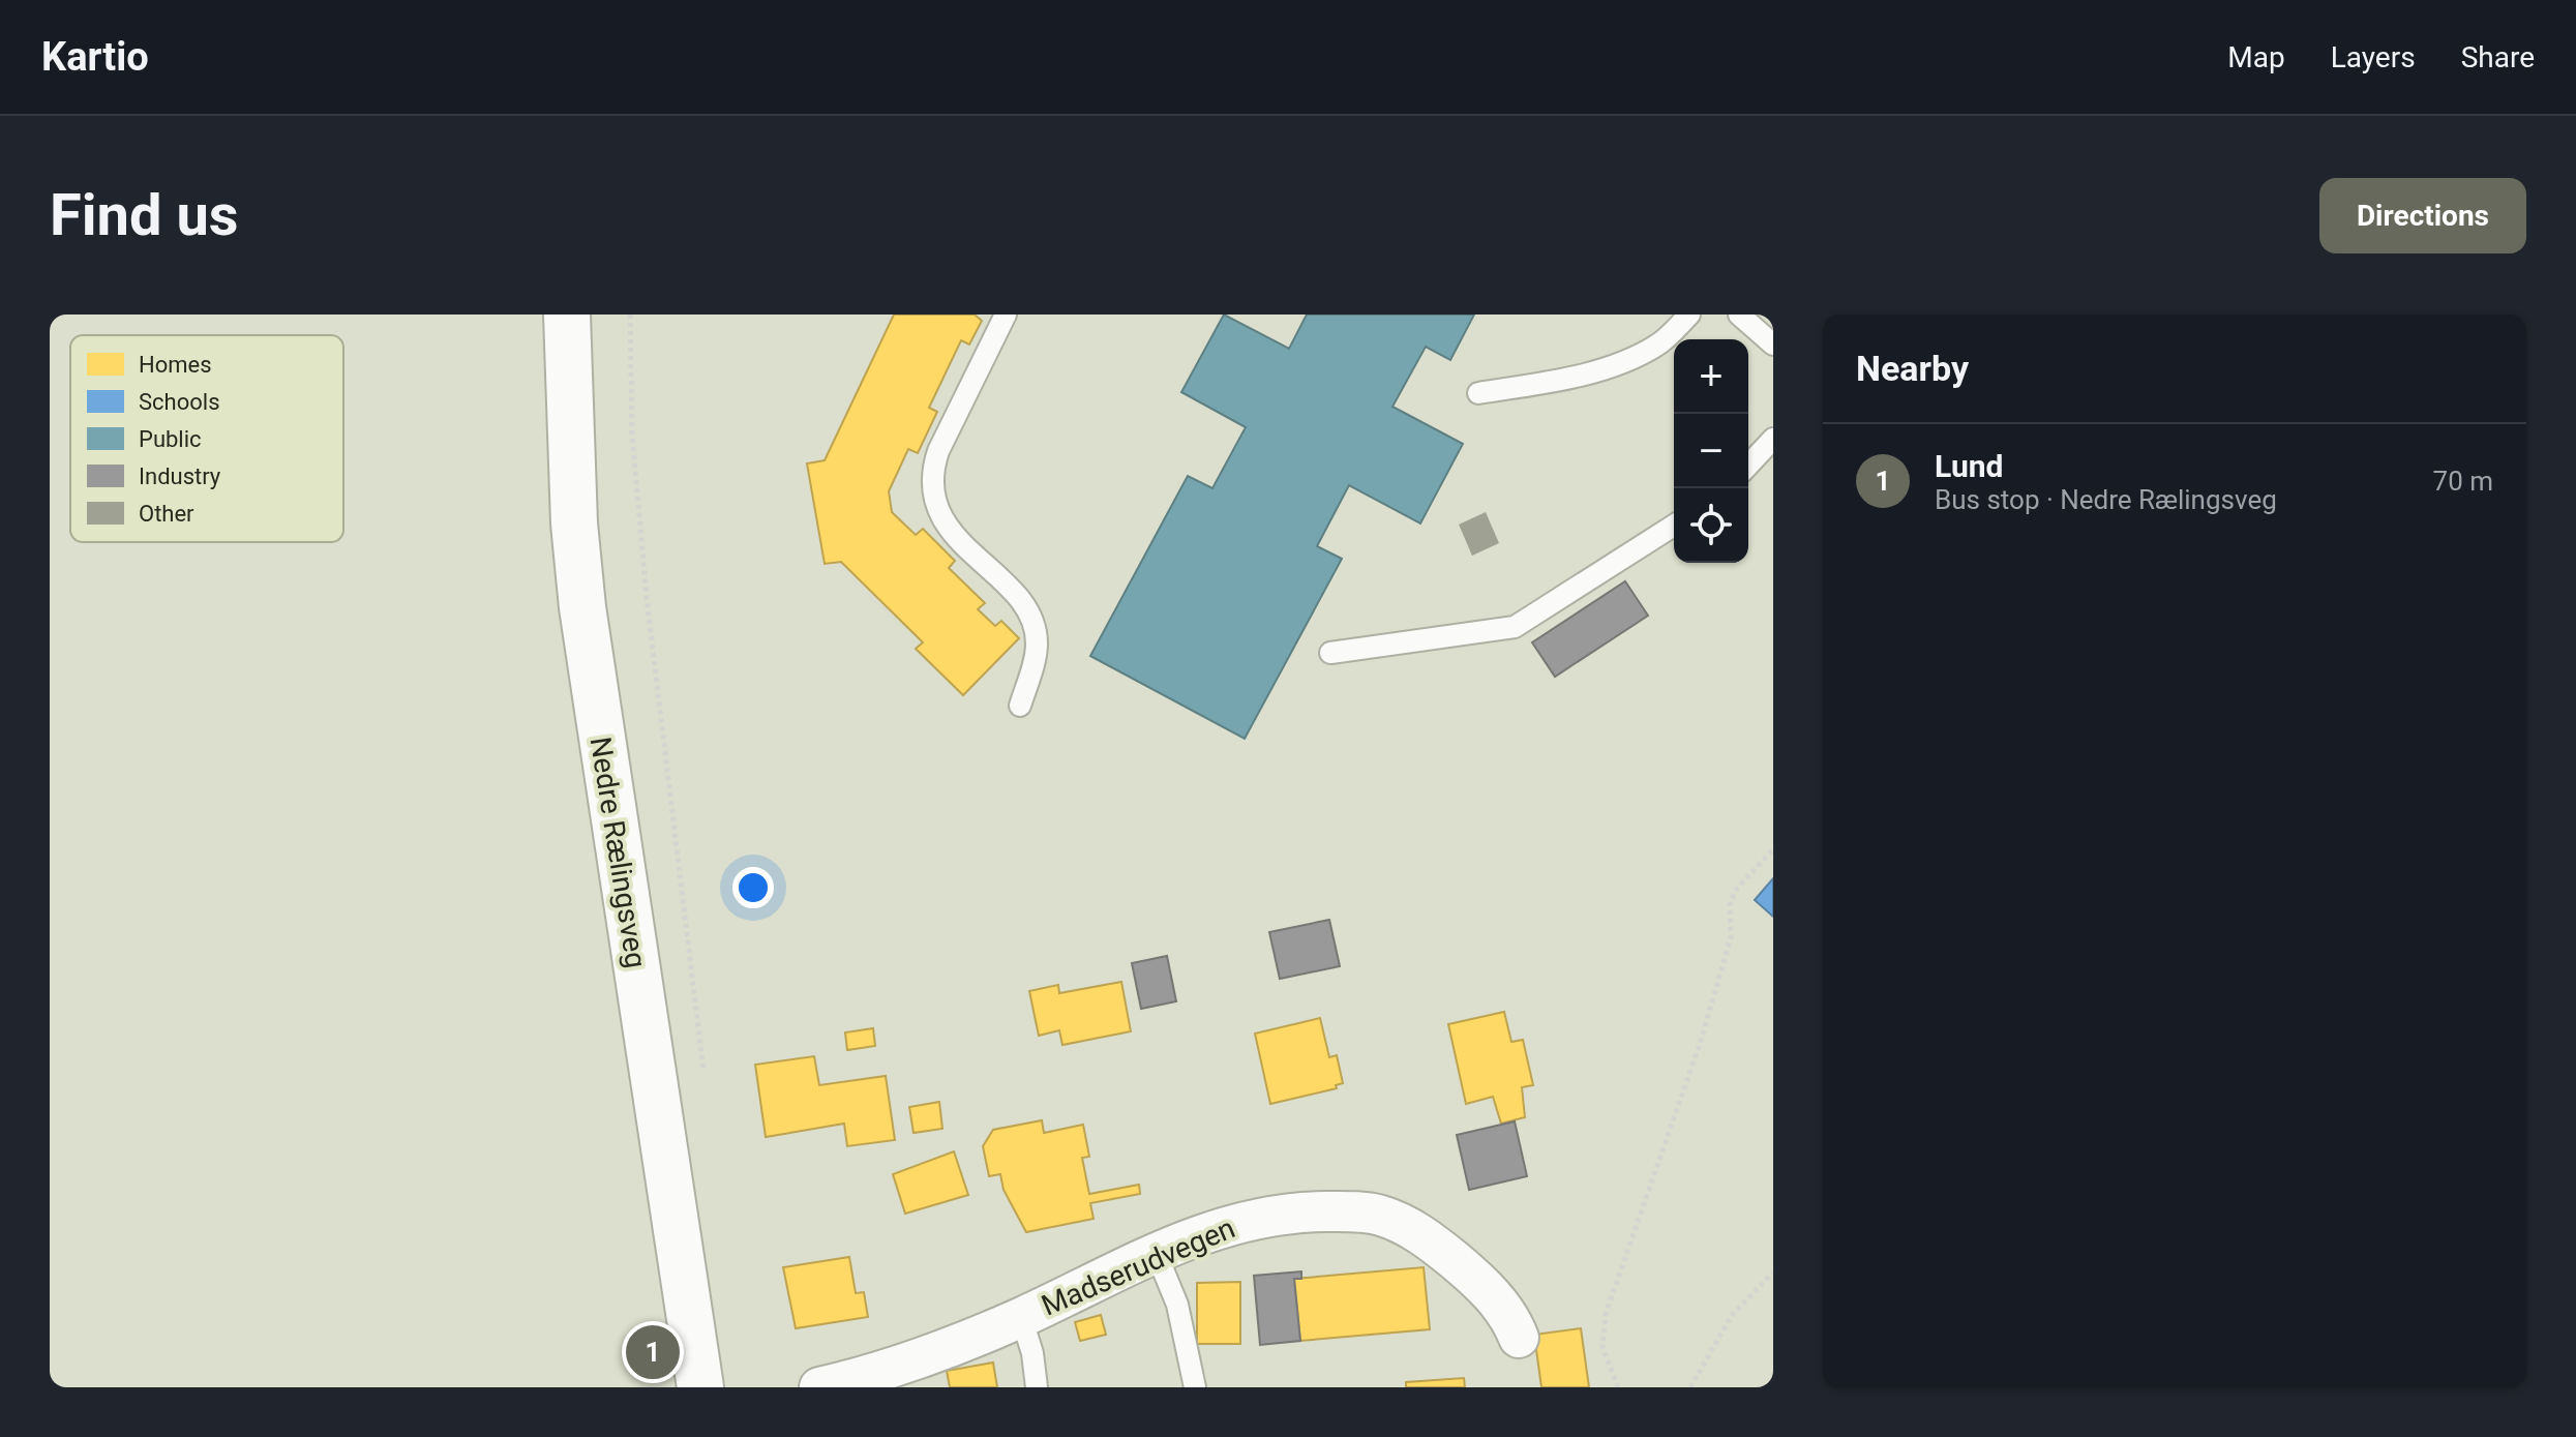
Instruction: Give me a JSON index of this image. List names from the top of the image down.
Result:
{
  "streets": {
    "main road": ["Nedre Rælingsveg"],
    "street": ["Madserudvegen"]
  },
  "legend": [
    "Homes",
    "Schools",
    "Public",
    "Industry",
    "Other"
  ],
  "page": {
    "header": "Kartio",
    "nav": ["Map", "Layers", "Share"],
    "buttons": "Directions",
    "title": "Find us",
    "heading": "Nearby",
    "map_buttons": ["+", "−"],
    "list": [
      {
        "mark": "1",
        "name": "Lund",
        "note": "Bus stop · Nedre Rælingsveg",
        "value": "70 m"
      }
    ],
    "pins": "1"
  }
}
